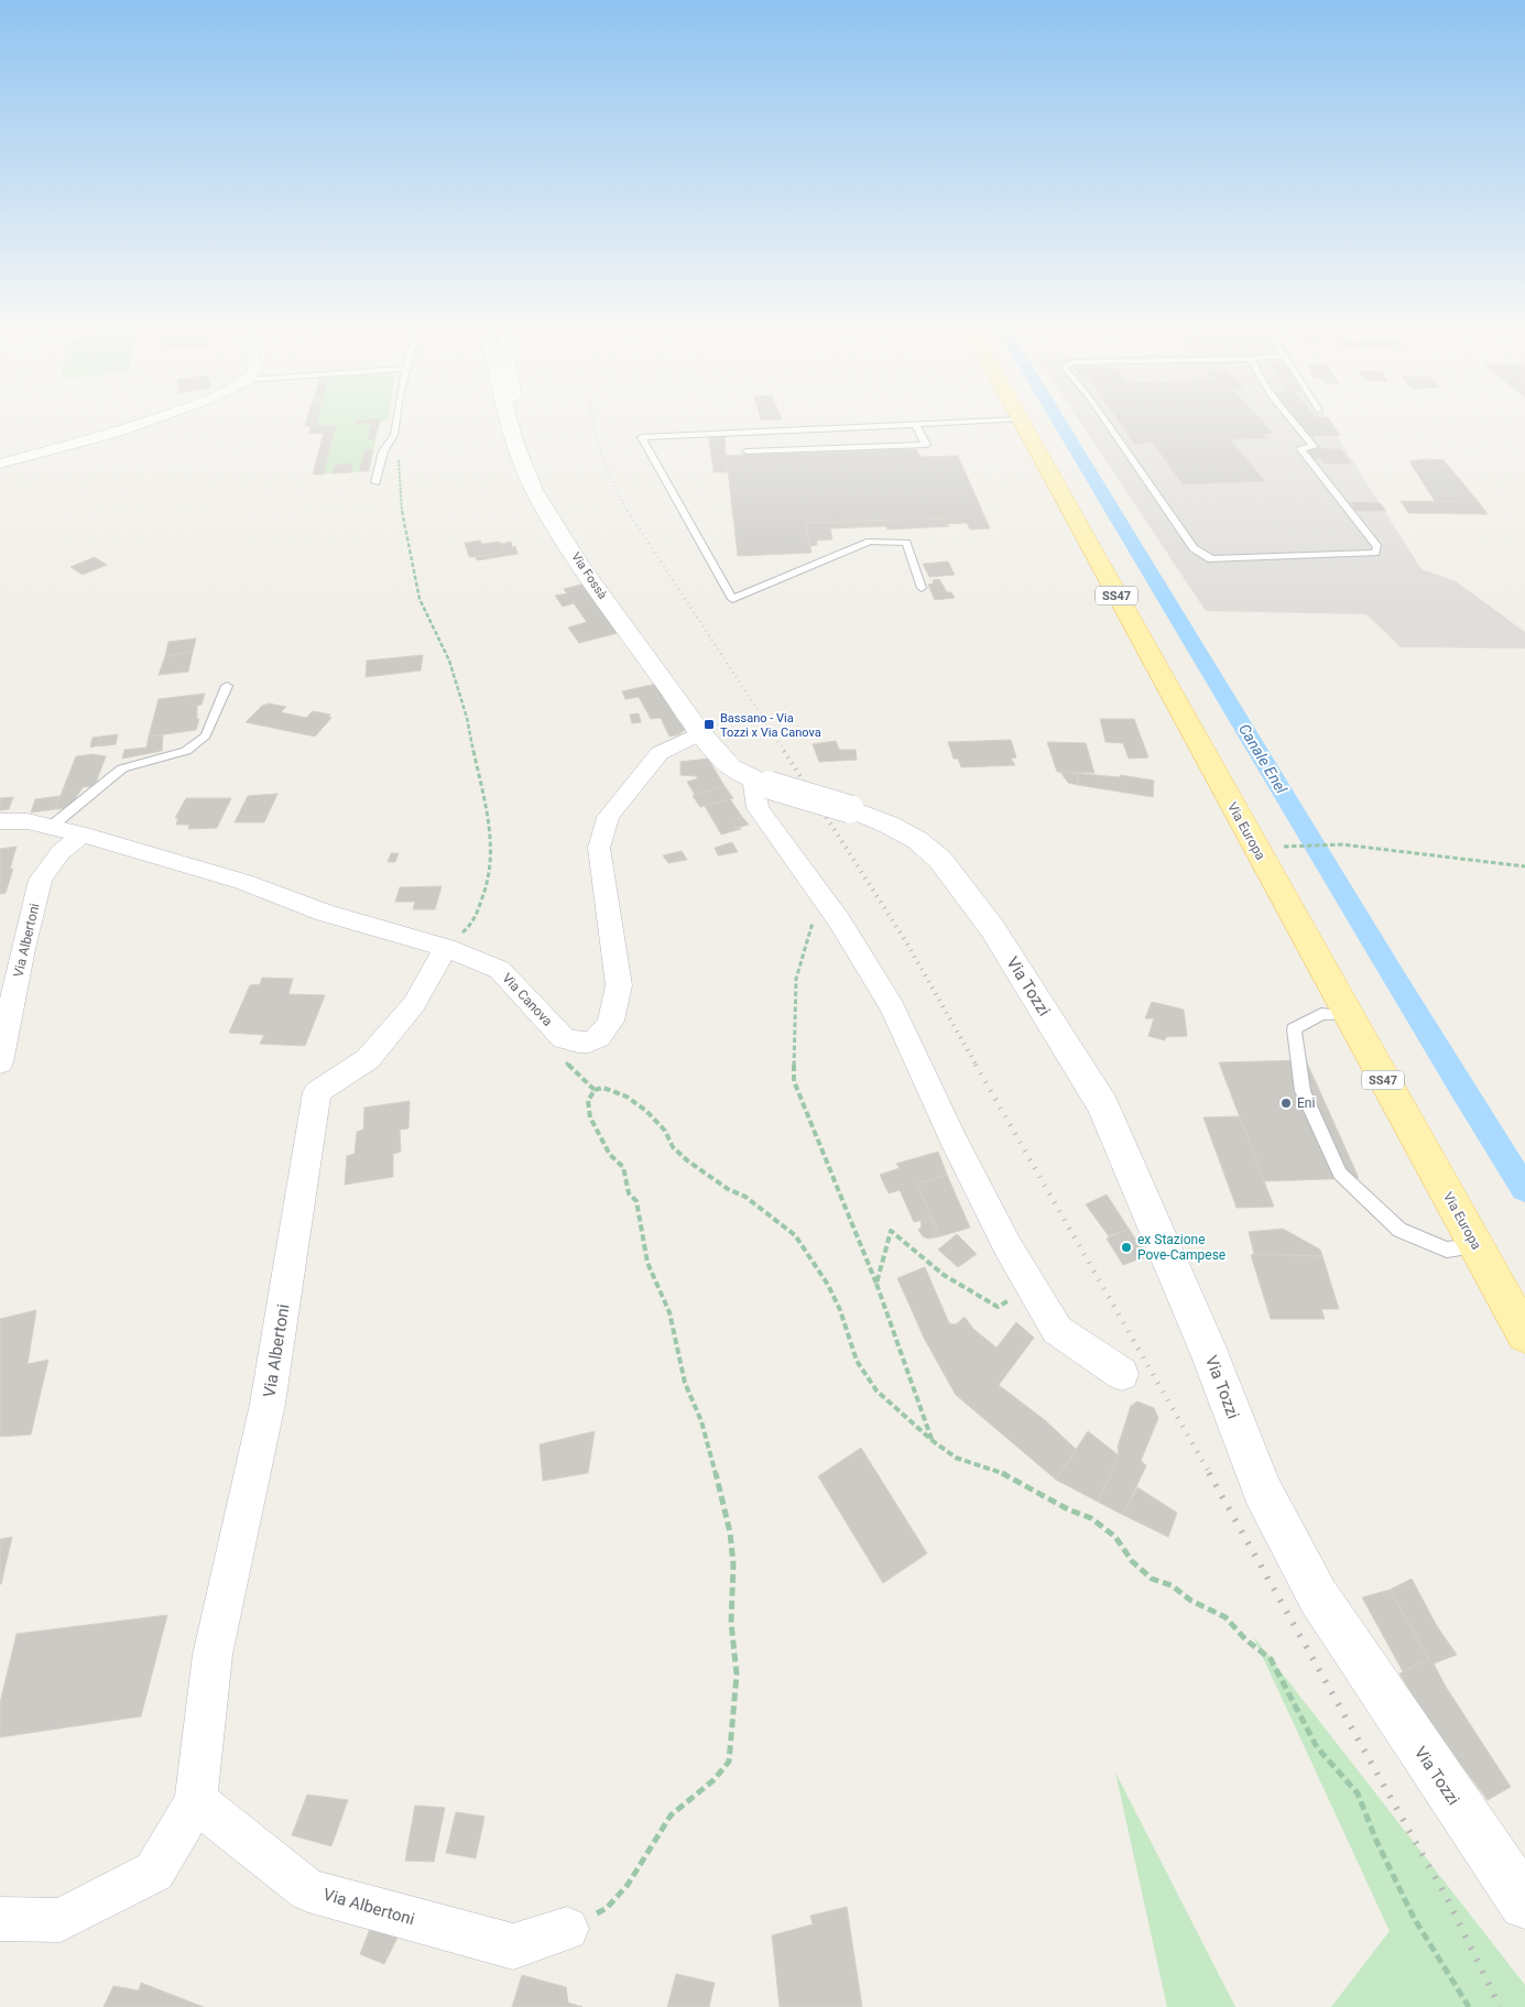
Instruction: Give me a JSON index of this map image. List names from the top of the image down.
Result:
{
  "streets": {
    "main road": [
      "Via Fossà",
      "SS47",
      "Via Europa",
      "Via Tozzi"
    ],
    "street": ["Via Albertoni", "Via Canova"]
  },
  "crossings": [
    ["Via Fossà", "Via Tozzi"],
    ["Via Fossà", "Via Canova"],
    ["Via Albertoni", "Via Canova"]
  ],
  "water": ["Canale Enel"],
  "places": {
    "transit": ["Bassano - Via Tozzi x Via Canova"],
    "other": ["Eni", "ex Stazione Pove-Campese"]
  }
}
